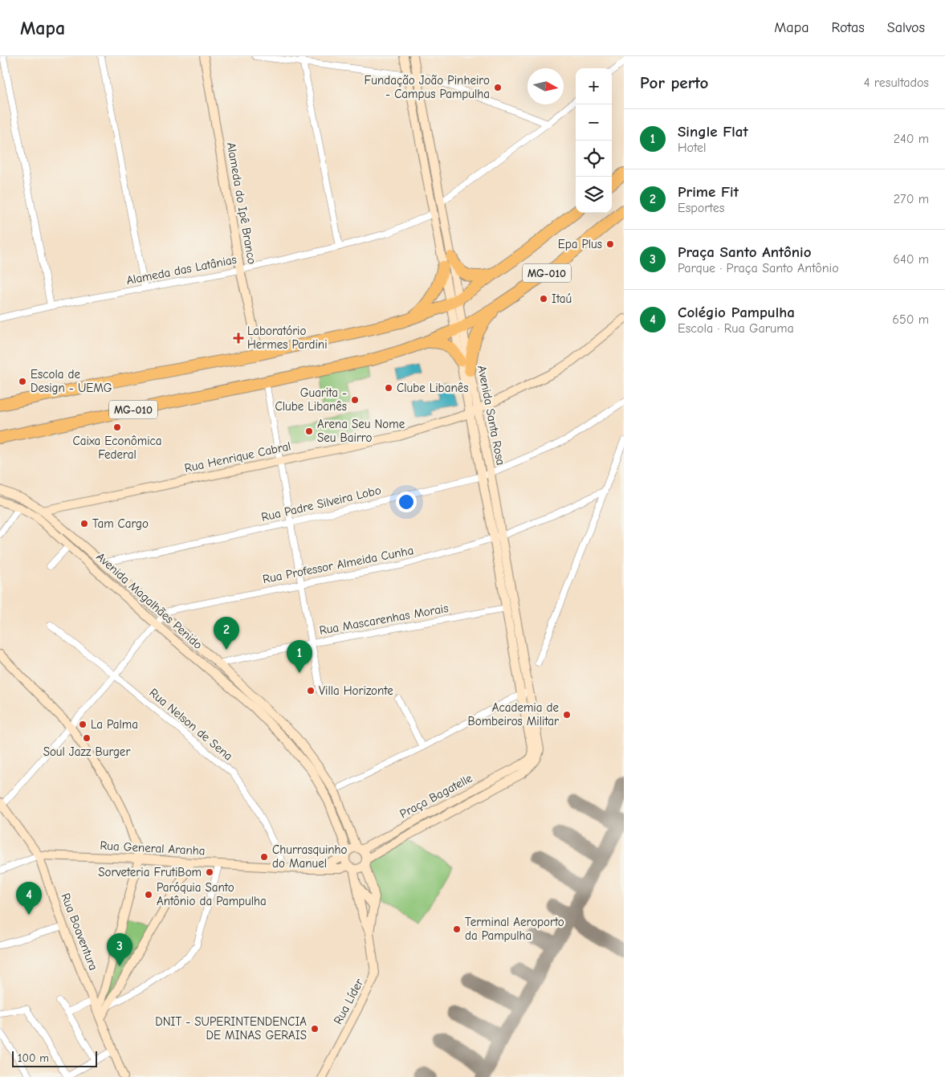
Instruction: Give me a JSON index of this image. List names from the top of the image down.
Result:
{
  "streets": {
    "highway": ["MG-010"],
    "street": [
      "Alameda do Ipê Branco",
      "Alameda das Latânias",
      "Avenida Santa Rosa",
      "Rua Henrique Cabral",
      "Rua Padre Silveira Lobo",
      "Rua Professor Almeida Cunha",
      "Avenida Magalhães Penido",
      "Rua Mascarenhas Morais",
      "Rua Nelson de Sena",
      "Praça Bagatelle",
      "Rua General Aranha",
      "Rua Boaventura",
      "Rua Líder"
    ]
  },
  "crossings": [
    ["Alameda do Ipê Branco", "Alameda das Latânias"],
    ["Alameda do Ipê Branco", "MG-010"],
    ["Alameda das Latânias", "Avenida Santa Rosa"],
    ["MG-010", "Avenida Santa Rosa"],
    ["Avenida Santa Rosa", "Rua Henrique Cabral"],
    ["Avenida Santa Rosa", "Rua Padre Silveira Lobo"],
    ["Avenida Santa Rosa", "Rua Professor Almeida Cunha"],
    ["Avenida Santa Rosa", "Rua Mascarenhas Morais"],
    ["Avenida Santa Rosa", "Praça Bagatelle"],
    ["Rua Henrique Cabral", "Avenida Magalhães Penido"],
    ["Rua Padre Silveira Lobo", "Avenida Magalhães Penido"],
    ["Rua Professor Almeida Cunha", "Avenida Magalhães Penido"],
    ["Avenida Magalhães Penido", "Rua Mascarenhas Morais"],
    ["Avenida Magalhães Penido", "Praça Bagatelle"],
    ["Avenida Magalhães Penido", "Rua General Aranha"],
    ["Avenida Magalhães Penido", "Rua Líder"],
    ["Rua Nelson de Sena", "Rua General Aranha"],
    ["Praça Bagatelle", "Rua General Aranha"],
    ["Praça Bagatelle", "Rua Líder"],
    ["Rua General Aranha", "Rua Boaventura"],
    ["Rua General Aranha", "Rua Líder"]
  ],
  "places": {
    "other": [
      "Fundação João Pinheiro - Campus Pampulha",
      "Epa Plus",
      "Itaú",
      "Escola de Design - UEMG",
      "Clube Libanês",
      "Guarita - Clube Libanês",
      "Caixa Econômica Federal",
      "Arena Seu Nome Seu Bairro",
      "Tam Cargo",
      "Villa Horizonte",
      "Academia de Bombeiros Militar",
      "La Palma",
      "Soul Jazz Burger",
      "Churrasquinho do Manuel",
      "Sorveteria FrutiBom",
      "Paróquia Santo Antônio da Pampulha",
      "Terminal Aeroporto da Pampulha",
      "DNIT - SUPERINTENDENCIA DE MINAS GERAIS"
    ],
    "health": ["Laboratório Hermes Pardini"]
  },
  "scale_bar": "100 m",
  "north": "right",
  "page": {
    "header": "Mapa",
    "nav": ["Mapa", "Rotas", "Salvos"],
    "heading": ["Por perto", "4 resultados"],
    "map_buttons": ["+", "−"],
    "list": [
      {
        "mark": "1",
        "name": "Single Flat",
        "note": "Hotel",
        "value": "240 m"
      },
      {
        "mark": "2",
        "name": "Prime Fit",
        "note": "Esportes",
        "value": "270 m"
      },
      {
        "mark": "3",
        "name": "Praça Santo Antônio",
        "note": "Parque · Praça Santo Antônio",
        "value": "640 m"
      },
      {
        "mark": "4",
        "name": "Colégio Pampulha",
        "note": "Escola · Rua Garuma",
        "value": "650 m"
      }
    ],
    "pins": [
      "2",
      "1",
      "4",
      "3"
    ],
    "scale": "100 m"
  }
}
